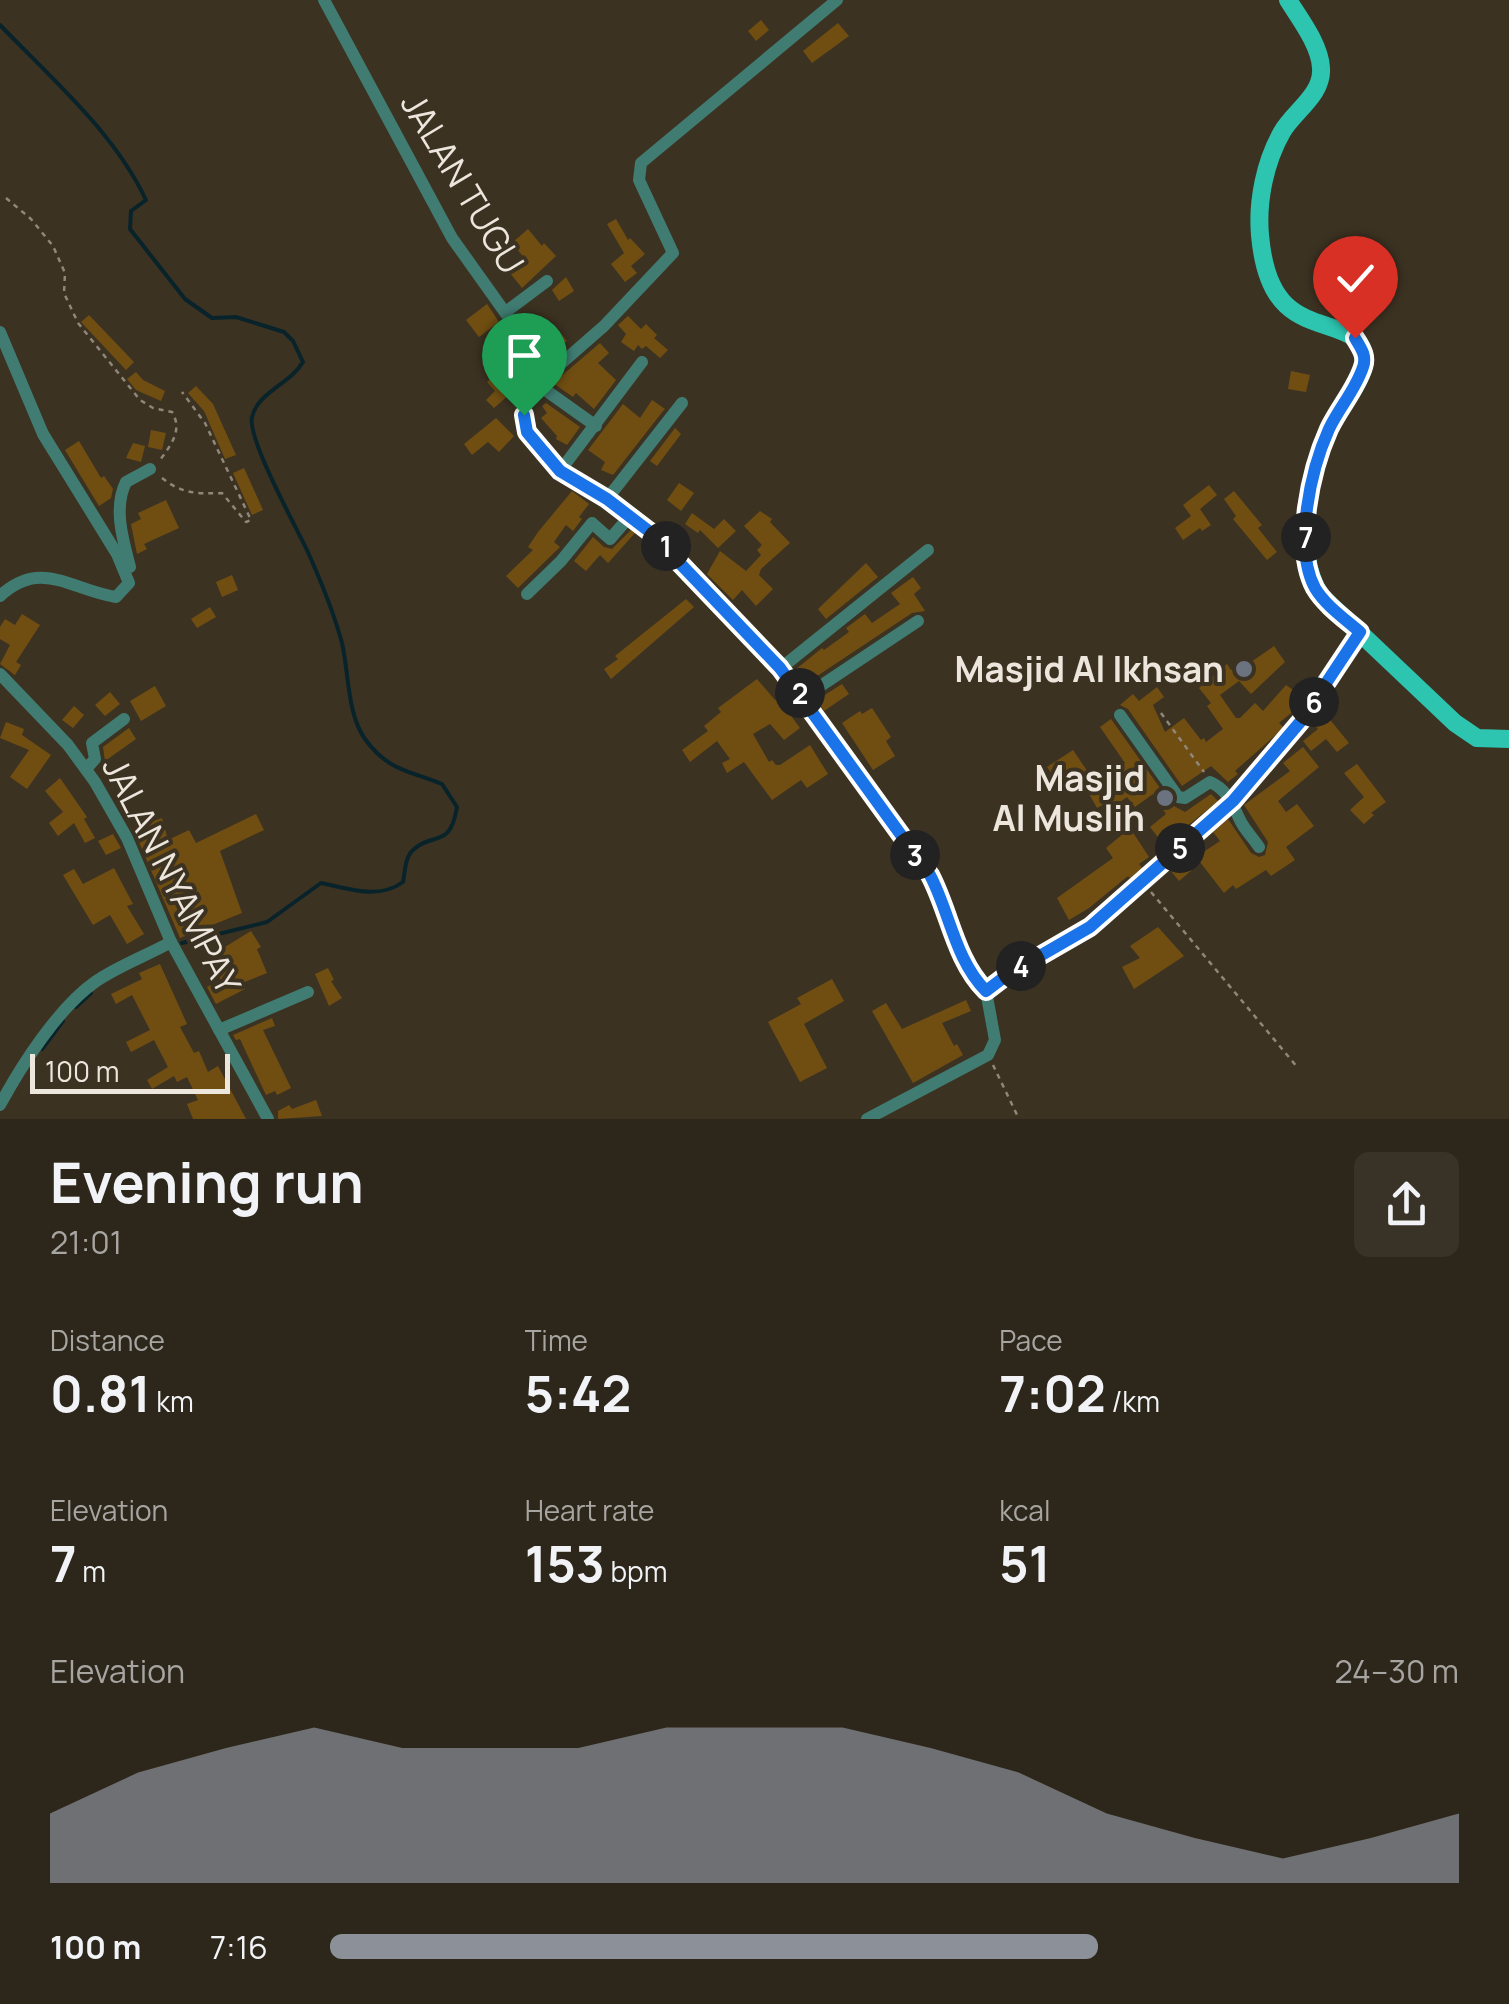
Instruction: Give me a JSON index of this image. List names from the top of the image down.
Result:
{
  "streets": {
    "street": ["JALAN TUGU", "JALAN NYAMPAY"]
  },
  "places": ["Masjid Al Ikhsan", "Masjid Al Muslih"],
  "scale_bar": "100 m",
  "page": {
    "pins": [
      "7",
      "1",
      "2",
      "6",
      "5",
      "3",
      "4"
    ],
    "scale": "100 m",
    "heading": ["Evening run", "21:01"],
    "stats": [
      ["Distance", "0.81 km"],
      ["Time", "5:42"],
      ["Pace", "7:02 /km"],
      ["Elevation", "7 m"],
      ["Heart rate", "153 bpm"],
      ["kcal", "51"]
    ],
    "chart": ["Elevation", "24–30 m"],
    "list": [
      {
        "name": "100 m",
        "note": "7:16"
      }
    ]
  }
}
